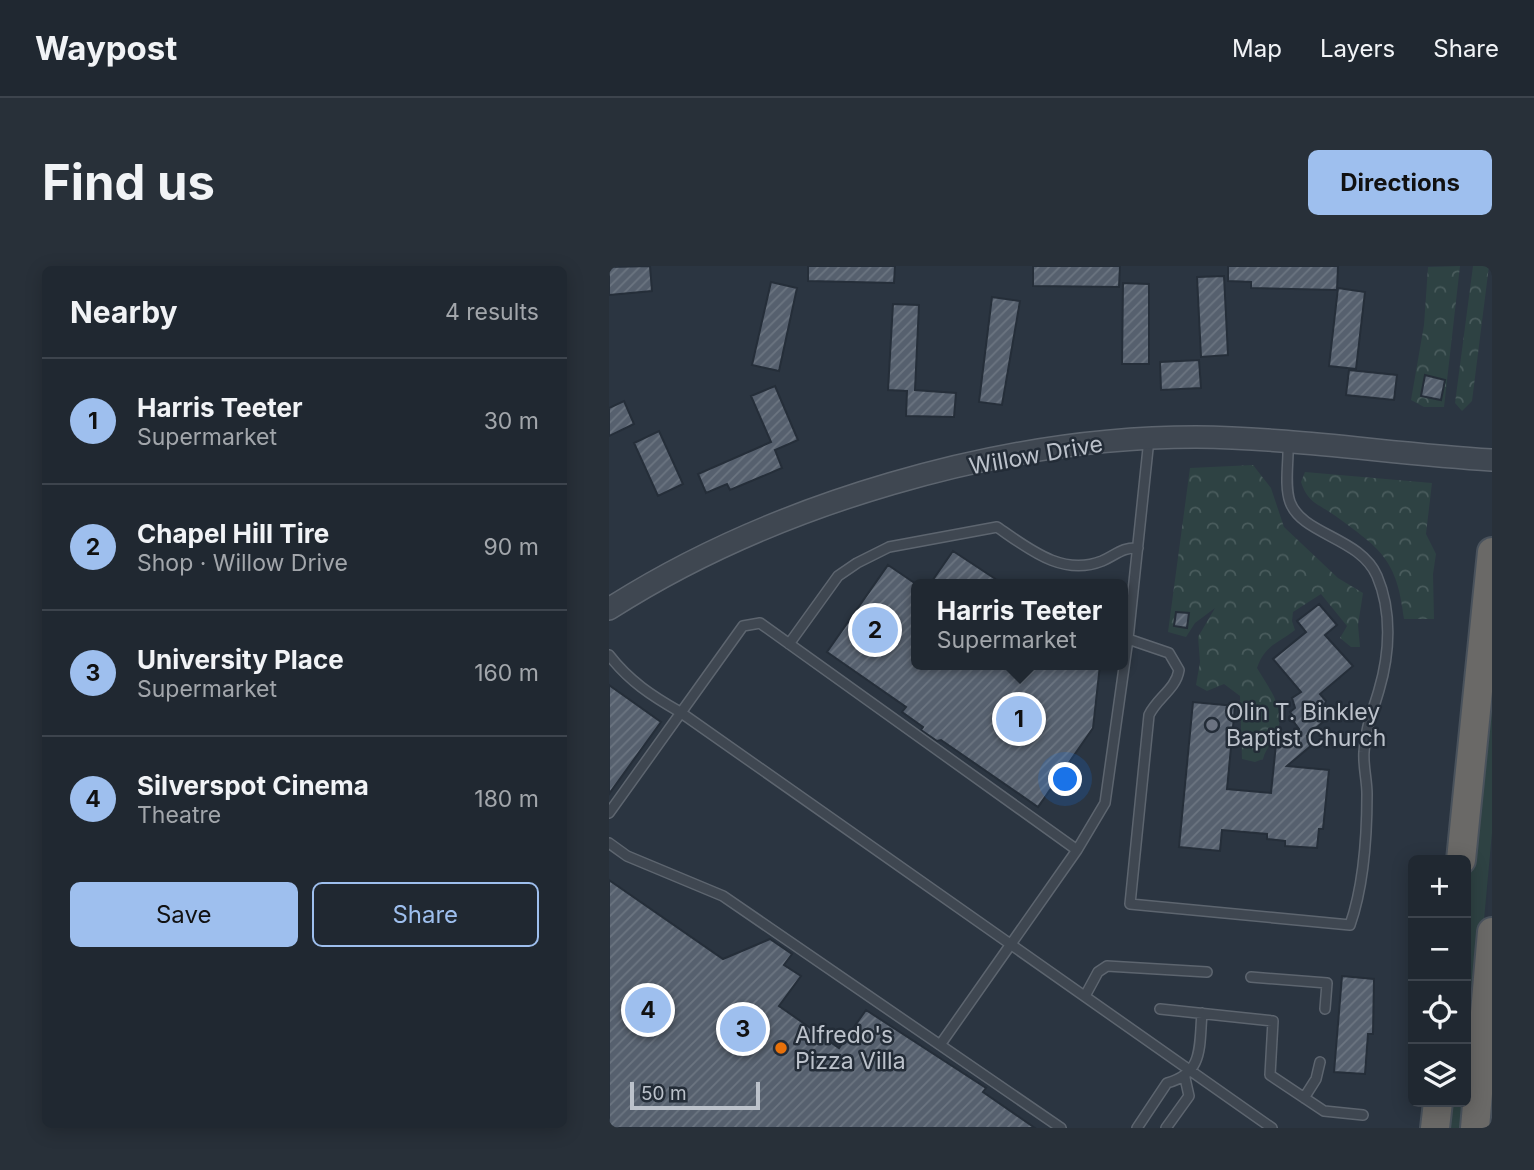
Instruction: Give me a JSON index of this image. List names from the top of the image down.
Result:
{
  "streets": {
    "street": ["Willow Drive"]
  },
  "places": ["Olin T. Binkley Baptist Church", "Alfredo's Pizza Villa"],
  "scale_bar": "50 m",
  "page": {
    "header": "Waypost",
    "nav": ["Map", "Layers", "Share"],
    "buttons": [
      "Directions",
      ["Save", "Share"]
    ],
    "title": "Find us",
    "heading": ["Nearby", "4 results"],
    "list": [
      {
        "mark": "1",
        "name": "Harris Teeter",
        "note": "Supermarket",
        "value": "30 m"
      },
      {
        "mark": "2",
        "name": "Chapel Hill Tire",
        "note": "Shop · Willow Drive",
        "value": "90 m"
      },
      {
        "mark": "3",
        "name": "University Place",
        "note": "Supermarket",
        "value": "160 m"
      },
      {
        "mark": "4",
        "name": "Silverspot Cinema",
        "note": "Theatre",
        "value": "180 m"
      }
    ],
    "popup": ["Harris Teeter", "Supermarket"],
    "pins": [
      "2",
      "1",
      "4",
      "3"
    ],
    "map_buttons": ["+", "−"],
    "scale": "50 m"
  }
}
